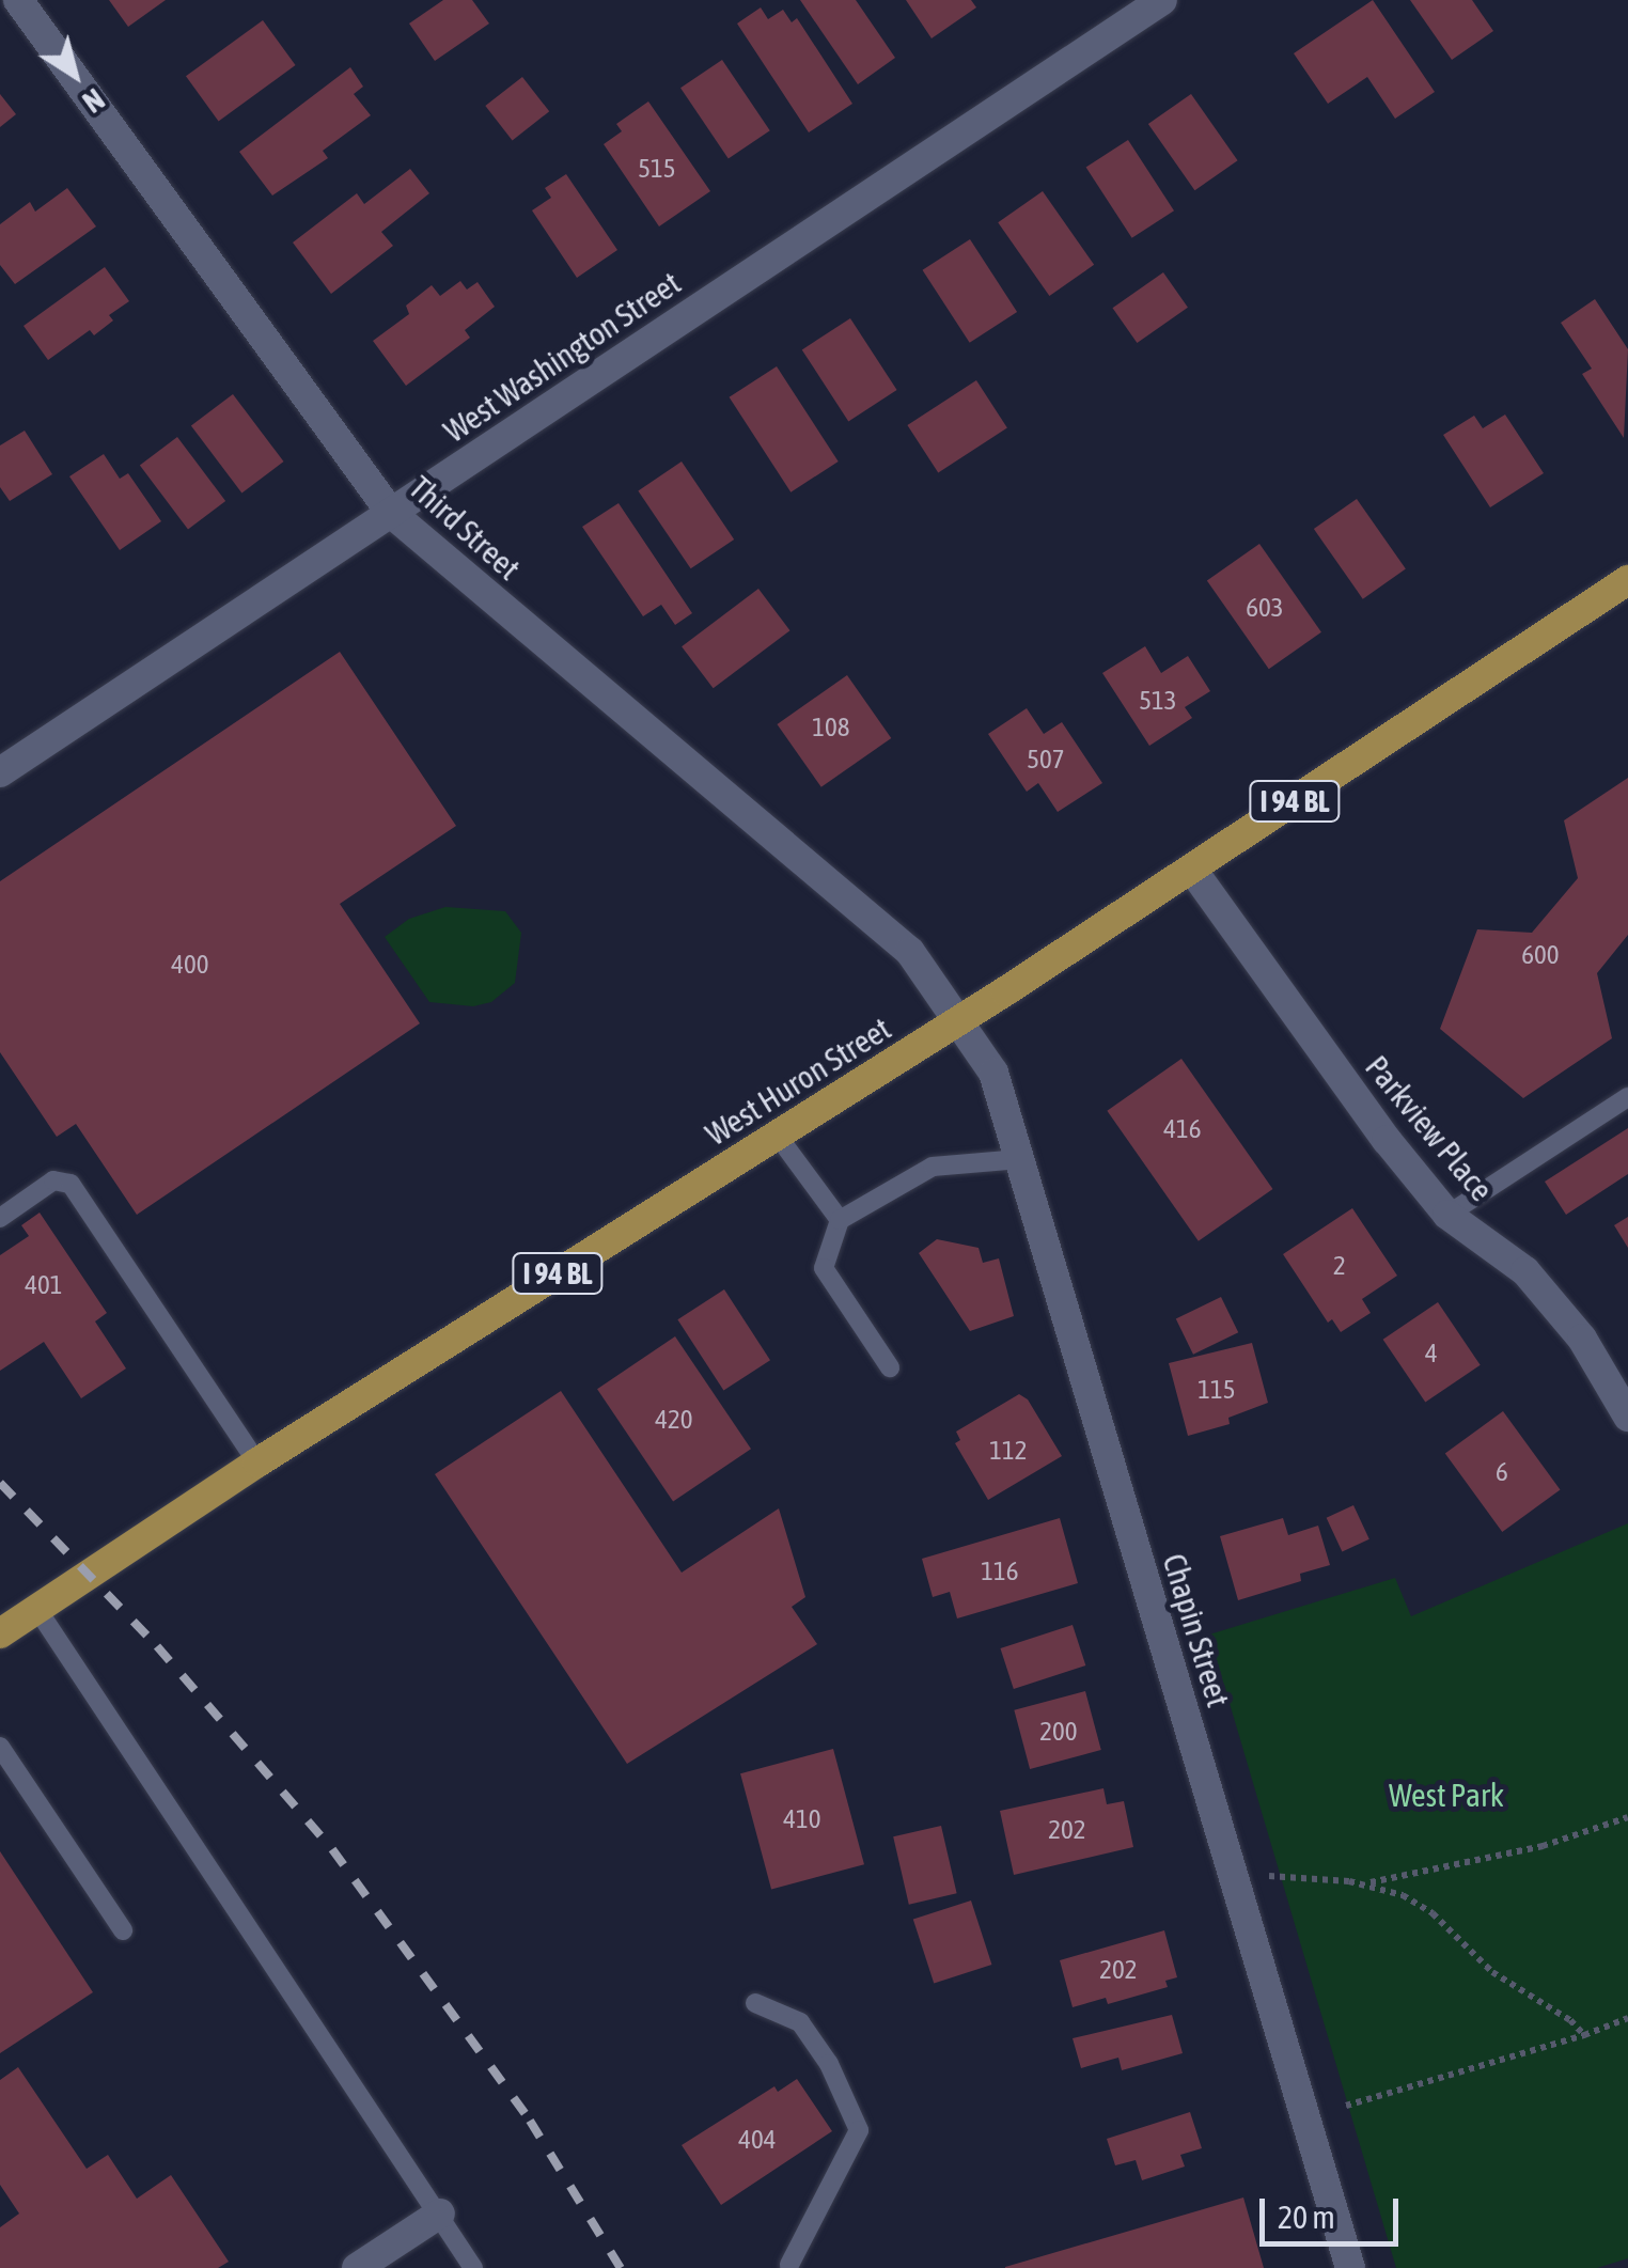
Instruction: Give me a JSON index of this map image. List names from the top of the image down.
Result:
{
  "streets": {
    "main road": ["I 94 BL", "West Huron Street"],
    "street": [
      "West Washington Street",
      "Third Street",
      "Parkview Place",
      "Chapin Street"
    ]
  },
  "crossings": [
    ["West Washington Street", "Third Street"],
    ["Third Street", "West Huron Street"],
    ["Third Street", "Chapin Street"],
    ["West Huron Street", "Parkview Place"],
    ["West Huron Street", "Chapin Street"]
  ],
  "parks": ["West Park"],
  "house_numbers": [
    "515",
    "603",
    "513",
    "108",
    "507",
    "600",
    "400",
    "416",
    "2",
    "401",
    "4",
    "115",
    "420",
    "112",
    "6",
    "116",
    "200",
    "410",
    "202",
    "202",
    "404"
  ],
  "scale_bar": "20 m",
  "north": "bottom right"
}
